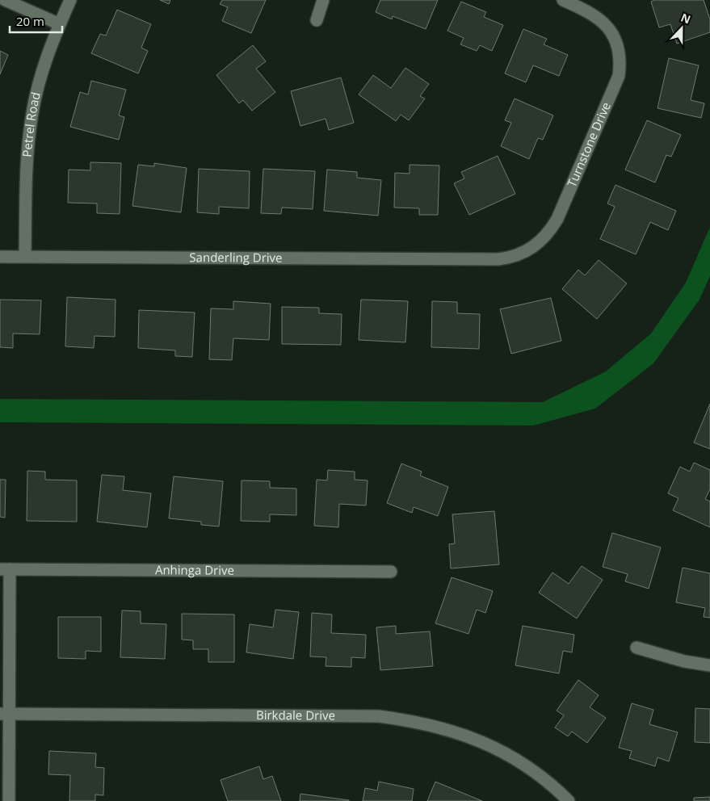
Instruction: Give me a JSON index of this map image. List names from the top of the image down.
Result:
{
  "streets": {
    "street": [
      "Petrel Road",
      "Turnstone Drive",
      "Sanderling Drive",
      "Anhinga Drive",
      "Birkdale Drive"
    ]
  },
  "crossings": [
    ["Petrel Road", "Sanderling Drive"],
    ["Turnstone Drive", "Sanderling Drive"]
  ],
  "scale_bar": "20 m",
  "north": "top"
}
